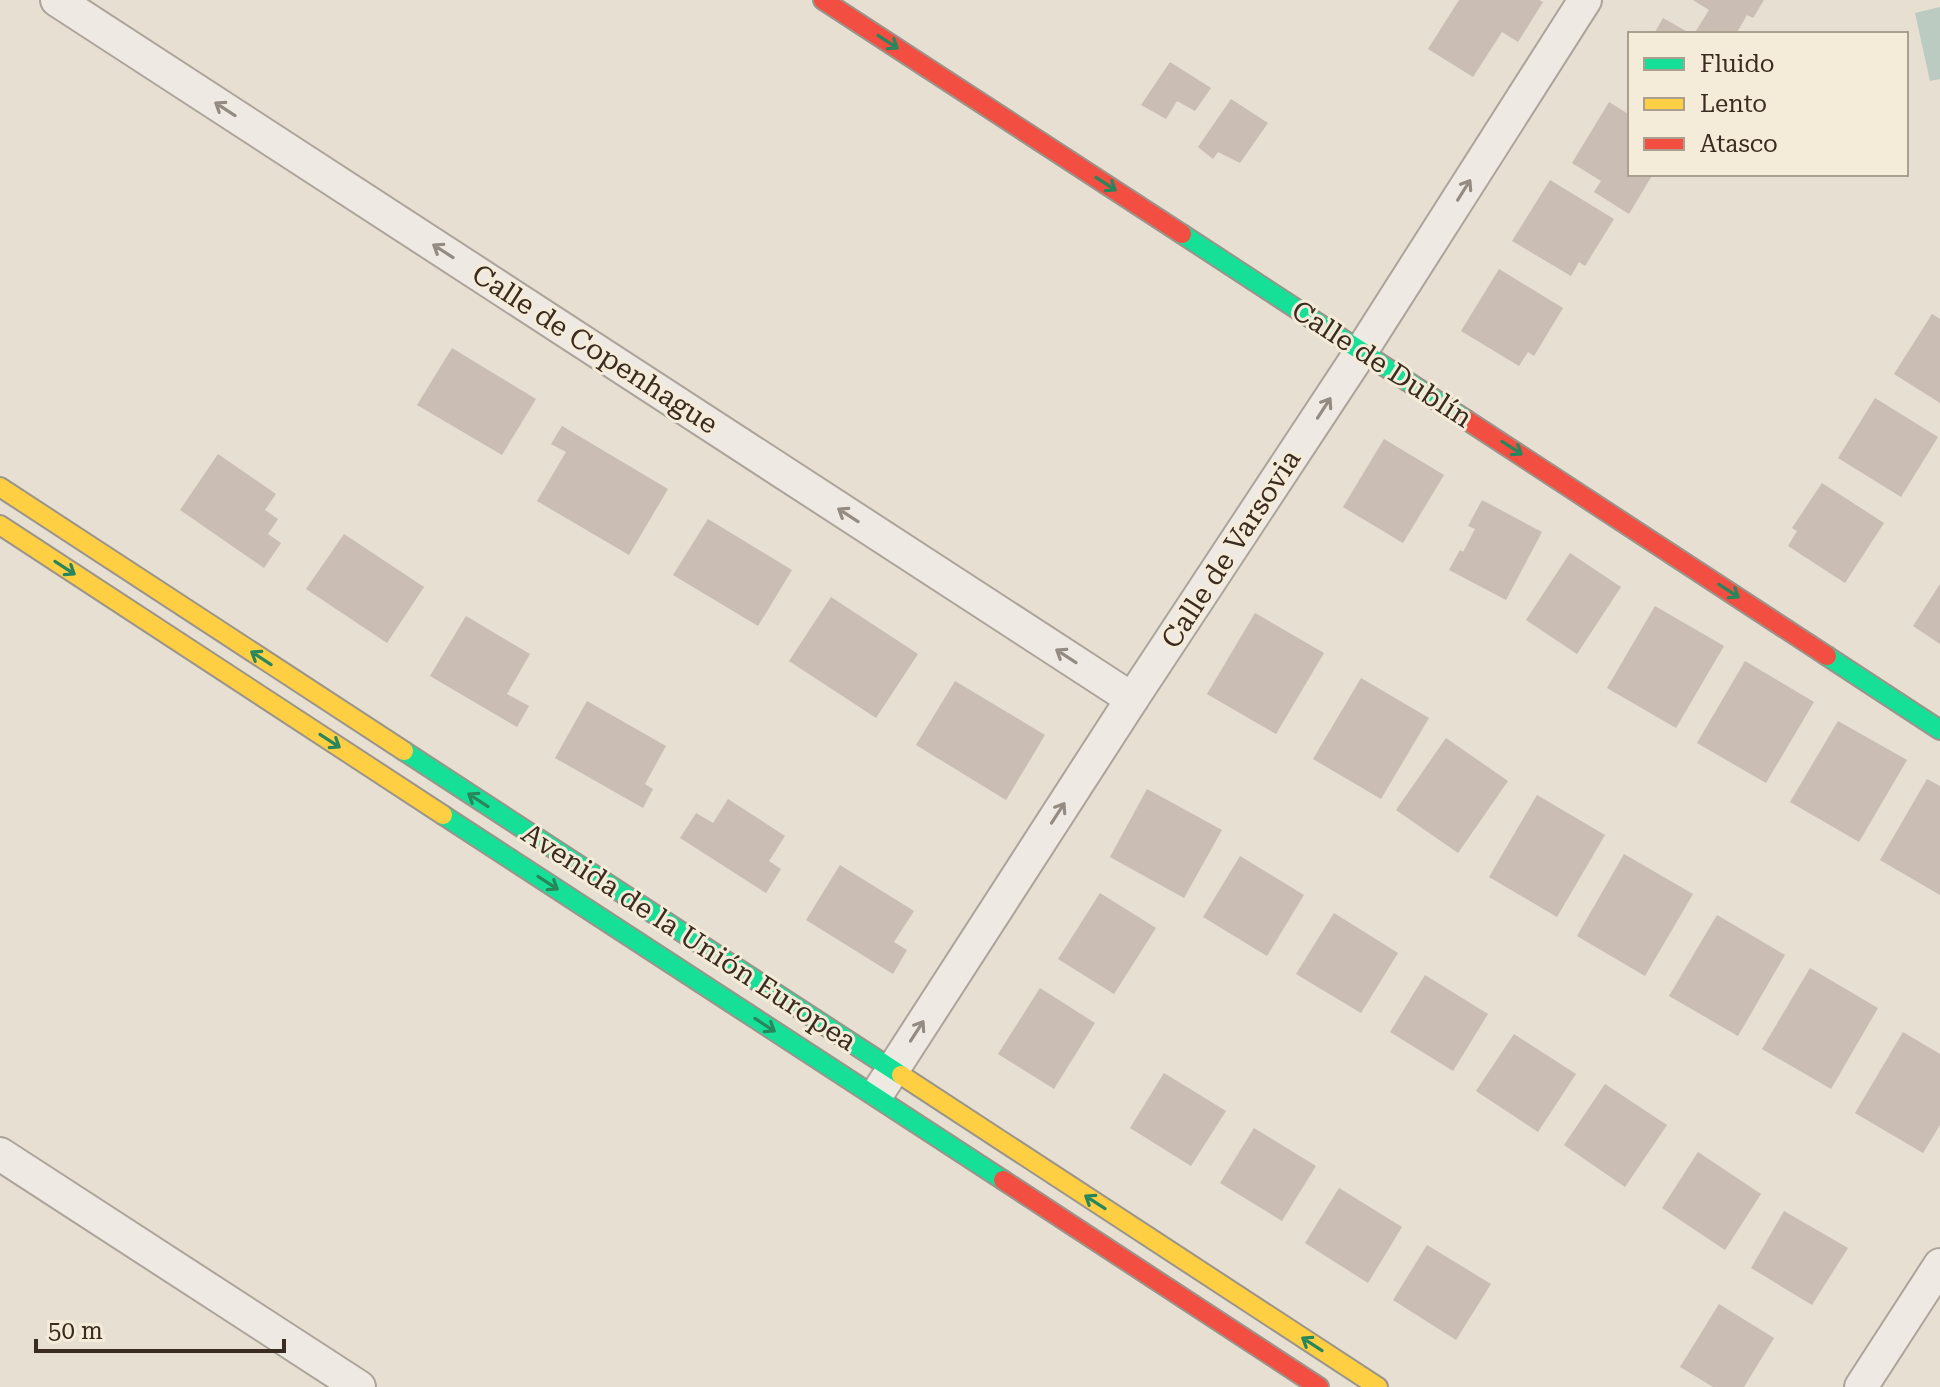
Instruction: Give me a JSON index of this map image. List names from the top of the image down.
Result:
{
  "streets": {
    "street": [
      "Calle de Copenhague",
      "Calle de Dublín",
      "Calle de Varsovia",
      "Avenida de la Unión Europea"
    ]
  },
  "crossings": [
    ["Calle de Copenhague", "Calle de Varsovia"],
    ["Calle de Dublín", "Calle de Varsovia"],
    ["Calle de Varsovia", "Avenida de la Unión Europea"]
  ],
  "one_way": ["Calle de Copenhague", "Calle de Dublín", "Calle de Varsovia"],
  "legend": ["Fluido", "Lento", "Atasco"],
  "scale_bar": "50 m"
}
